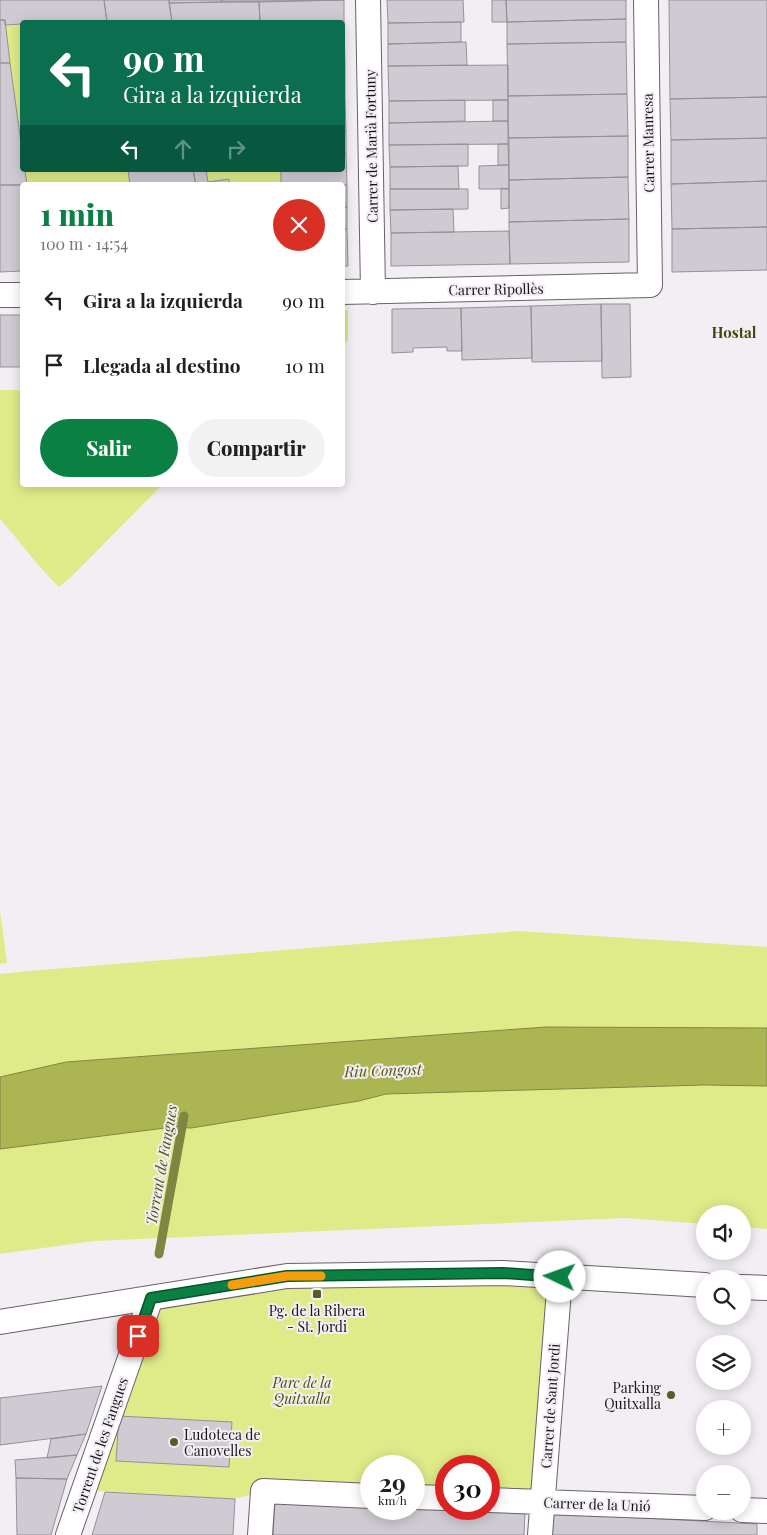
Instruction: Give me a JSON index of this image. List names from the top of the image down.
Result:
{
  "streets": {
    "street": [
      "Carrer Manresa",
      "Carrer de Marià Fortuny",
      "Carrer Ripollès",
      "Carrer de Sant Jordi",
      "Torrent de les Fangues",
      "Carrer de la Unió"
    ]
  },
  "crossings": [
    ["Carrer Manresa", "Carrer Ripollès"],
    ["Carrer de Marià Fortuny", "Carrer Ripollès"],
    ["Carrer de Sant Jordi", "Carrer de la Unió"]
  ],
  "districts": ["Hostal"],
  "water": ["Riu Congost", "Torrent de Fangues"],
  "parks": ["Parc de la Quitxalla"],
  "places": {
    "transit": ["Pg. de la Ribera - St. Jordi"],
    "other": ["Parking Quitxalla", "Ludoteca de Canovelles"]
  },
  "page": {
    "turn": ["90 m", "Gira a la izquierda"],
    "heading": ["1 min", "100 m · 14:54"],
    "list": [
      {
        "name": "Gira a la izquierda",
        "value": "90 m"
      },
      {
        "name": "Llegada al destino",
        "value": "10 m"
      }
    ],
    "buttons": ["Salir", "Compartir"],
    "map_buttons": ["+", "−"],
    "speed": "29 km/h",
    "limit": "30"
  }
}
